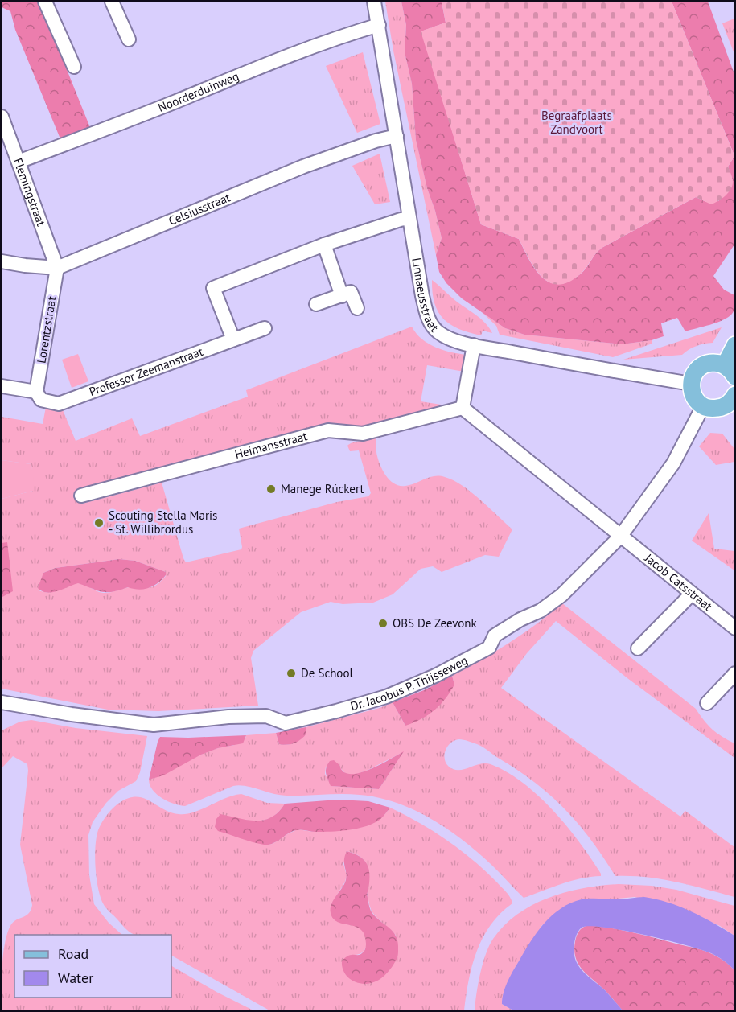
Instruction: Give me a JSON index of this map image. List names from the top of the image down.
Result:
{
  "streets": {
    "street": [
      "Noorderduinweg",
      "Flemingstraat",
      "Celsiusstraat",
      "Linnaeusstraat",
      "Lorentzstraat",
      "Professor Zeemanstraat",
      "Heimansstraat",
      "Jacob Catsstraat",
      "Dr. Jacobus P. Thijsseweg"
    ]
  },
  "crossings": [
    ["Noorderduinweg", "Flemingstraat"],
    ["Noorderduinweg", "Linnaeusstraat"],
    ["Flemingstraat", "Celsiusstraat"],
    ["Flemingstraat", "Lorentzstraat"],
    ["Celsiusstraat", "Linnaeusstraat"],
    ["Celsiusstraat", "Lorentzstraat"],
    ["Lorentzstraat", "Professor Zeemanstraat"],
    ["Jacob Catsstraat", "Dr. Jacobus P. Thijsseweg"]
  ],
  "parks": ["Begraafplaats Zandvoort"],
  "places": [
    "Manege Rúckert",
    "Scouting Stella Maris - St. Willibrordus",
    "OBS De Zeevonk",
    "De School"
  ],
  "legend": ["Road", "Water"]
}
